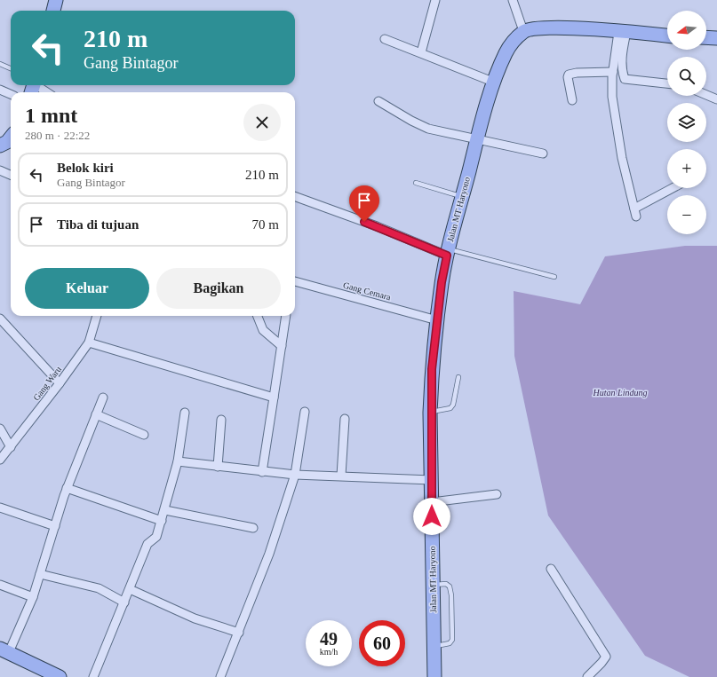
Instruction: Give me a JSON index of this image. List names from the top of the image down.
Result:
{
  "streets": {
    "main road": ["Jalan MT Haryono"],
    "street": ["Gang Cemara", "Gang Waru"]
  },
  "crossings": [
    ["Jalan MT Haryono", "Gang Cemara"]
  ],
  "parks": ["Hutan Lindung"],
  "north": "left",
  "page": {
    "map_buttons": ["+", "−"],
    "turn": ["210 m", "Gang Bintagor"],
    "heading": ["1 mnt", "280 m · 22:22"],
    "list": [
      {
        "name": "Belok kiri",
        "note": "Gang Bintagor",
        "value": "210 m"
      },
      {
        "name": "Tiba di tujuan",
        "value": "70 m"
      }
    ],
    "buttons": ["Keluar", "Bagikan"],
    "speed": "49 km/h",
    "limit": "60"
  }
}
